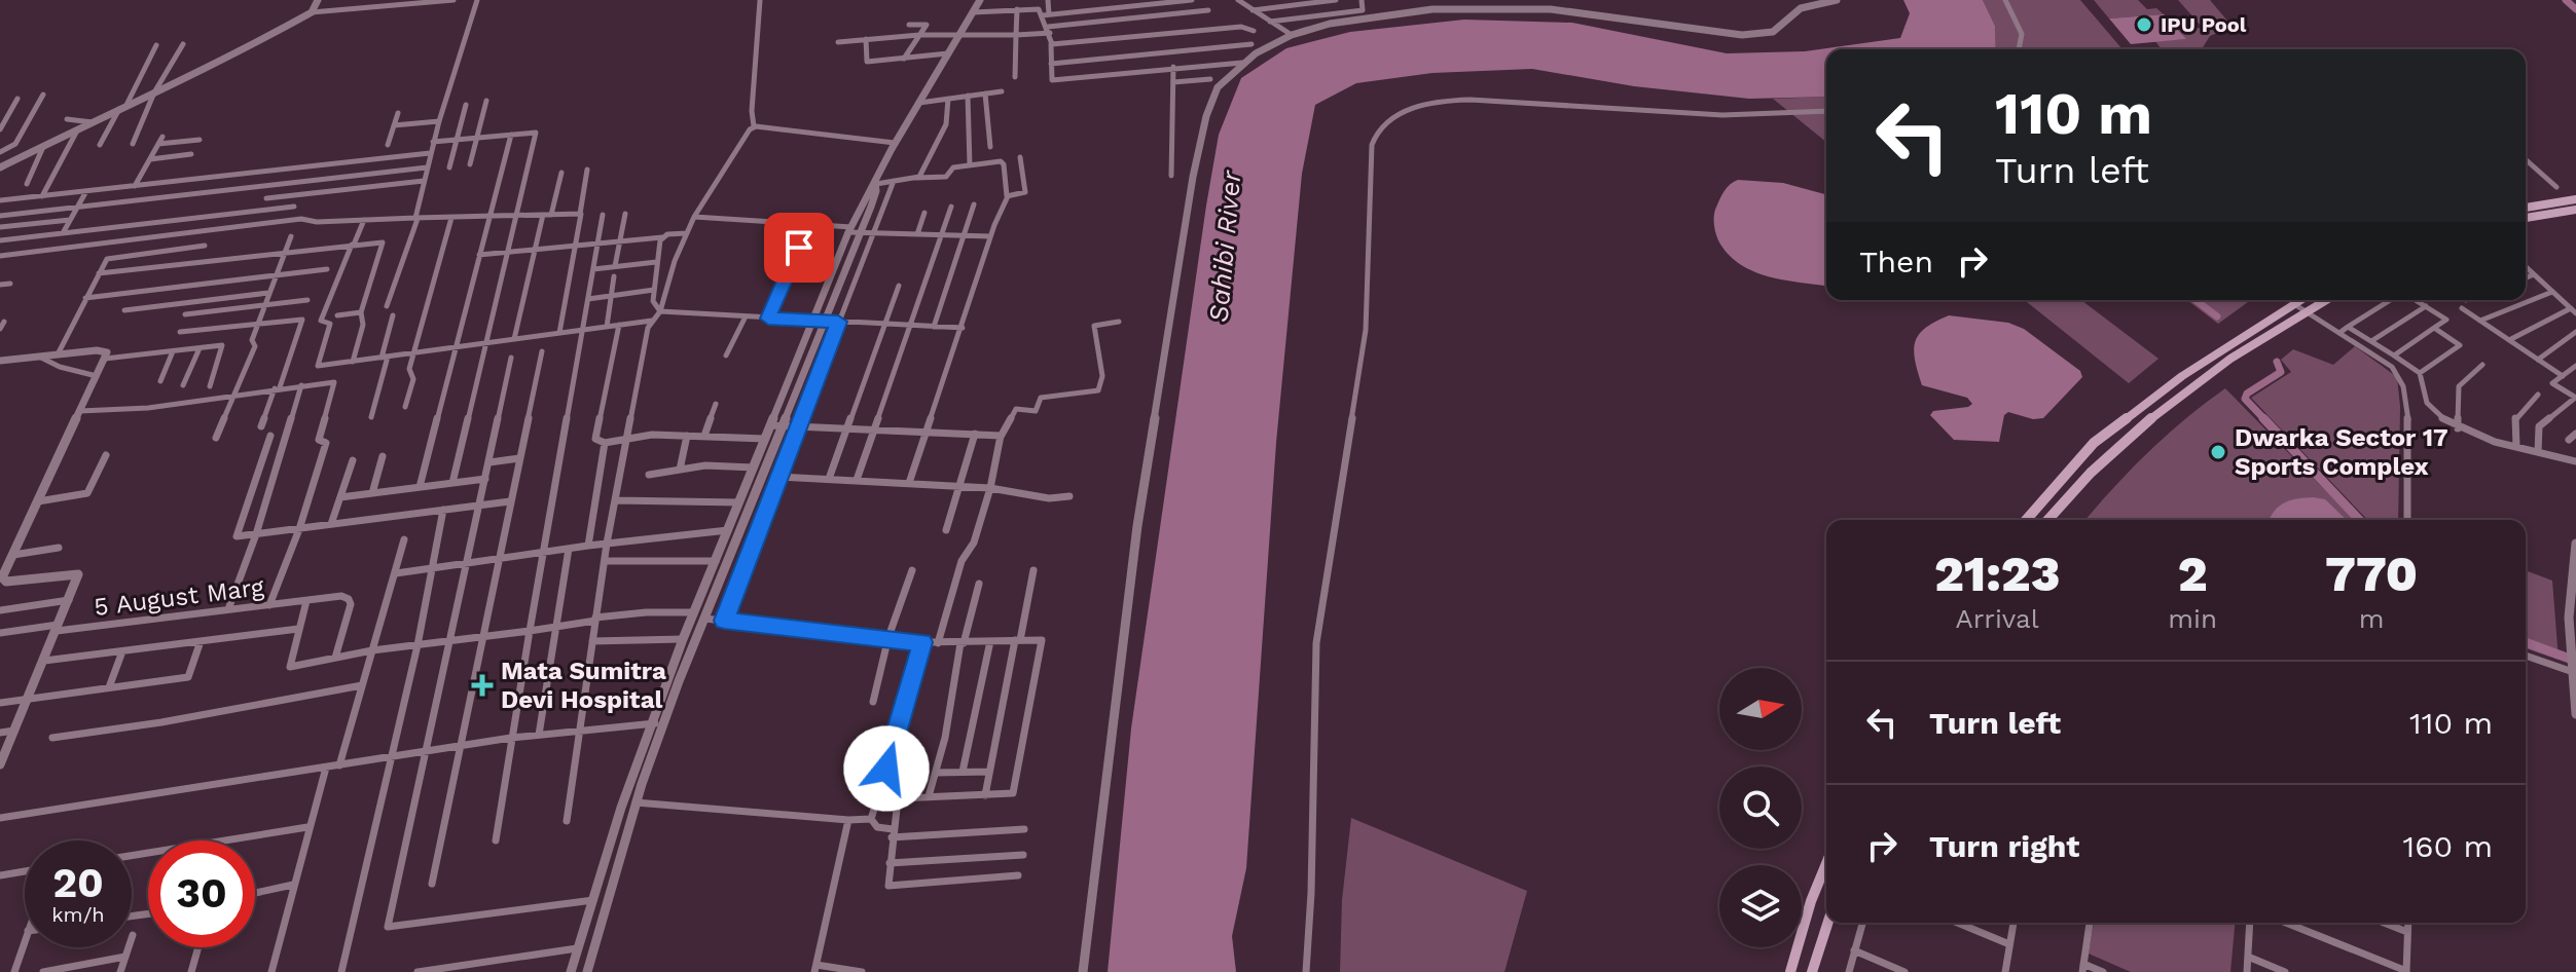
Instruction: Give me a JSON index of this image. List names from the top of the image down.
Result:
{
  "streets": {
    "street": ["5 August Marg"]
  },
  "water": ["Sahibi River"],
  "places": {
    "other": ["IPU Pool", "Dwarka Sector 17 Sports Complex"],
    "health": ["Mata Sumitra Devi Hospital"]
  },
  "north": "right",
  "page": {
    "turn": ["110 m", "Turn left"],
    "then": "Then",
    "eta": [
      "21:23",
      "Arrival",
      "2",
      "min",
      "770",
      "m"
    ],
    "list": [
      {
        "name": "Turn left",
        "value": "110 m"
      },
      {
        "name": "Turn right",
        "value": "160 m"
      }
    ],
    "speed": "20 km/h",
    "limit": "30"
  }
}
